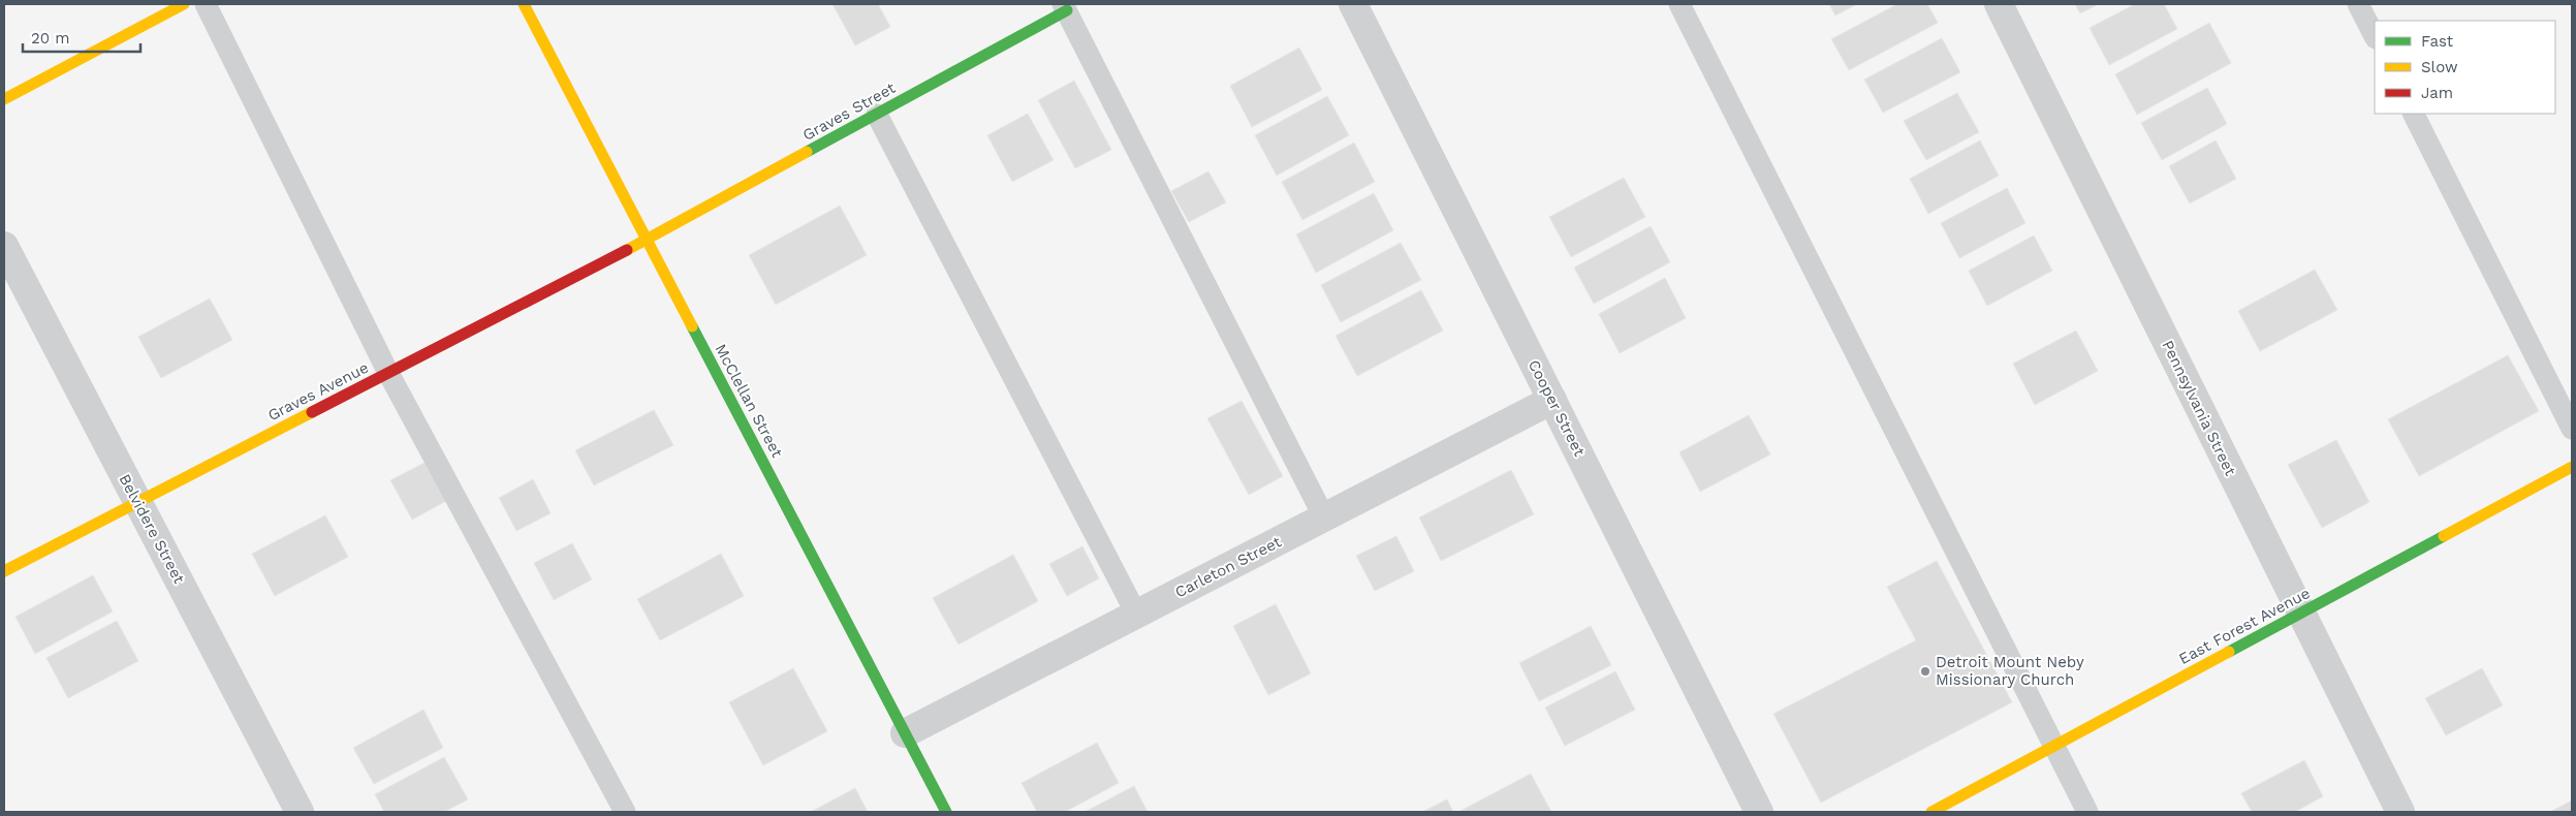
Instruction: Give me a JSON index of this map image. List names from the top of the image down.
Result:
{
  "streets": {
    "street": [
      "Graves Street",
      "Graves Avenue",
      "McClellan Street",
      "Cooper Street",
      "Pennsylvania Street",
      "Belvidere Street",
      "Carleton Street",
      "East Forest Avenue"
    ]
  },
  "crossings": [
    ["Graves Street", "Graves Avenue"],
    ["Graves Street", "McClellan Street"],
    ["Graves Avenue", "McClellan Street"],
    ["Graves Avenue", "Belvidere Street"],
    ["McClellan Street", "Carleton Street"],
    ["Cooper Street", "Carleton Street"],
    ["Pennsylvania Street", "East Forest Avenue"]
  ],
  "places": ["Detroit Mount Neby Missionary Church"],
  "legend": ["Fast", "Slow", "Jam"],
  "scale_bar": "20 m"
}
